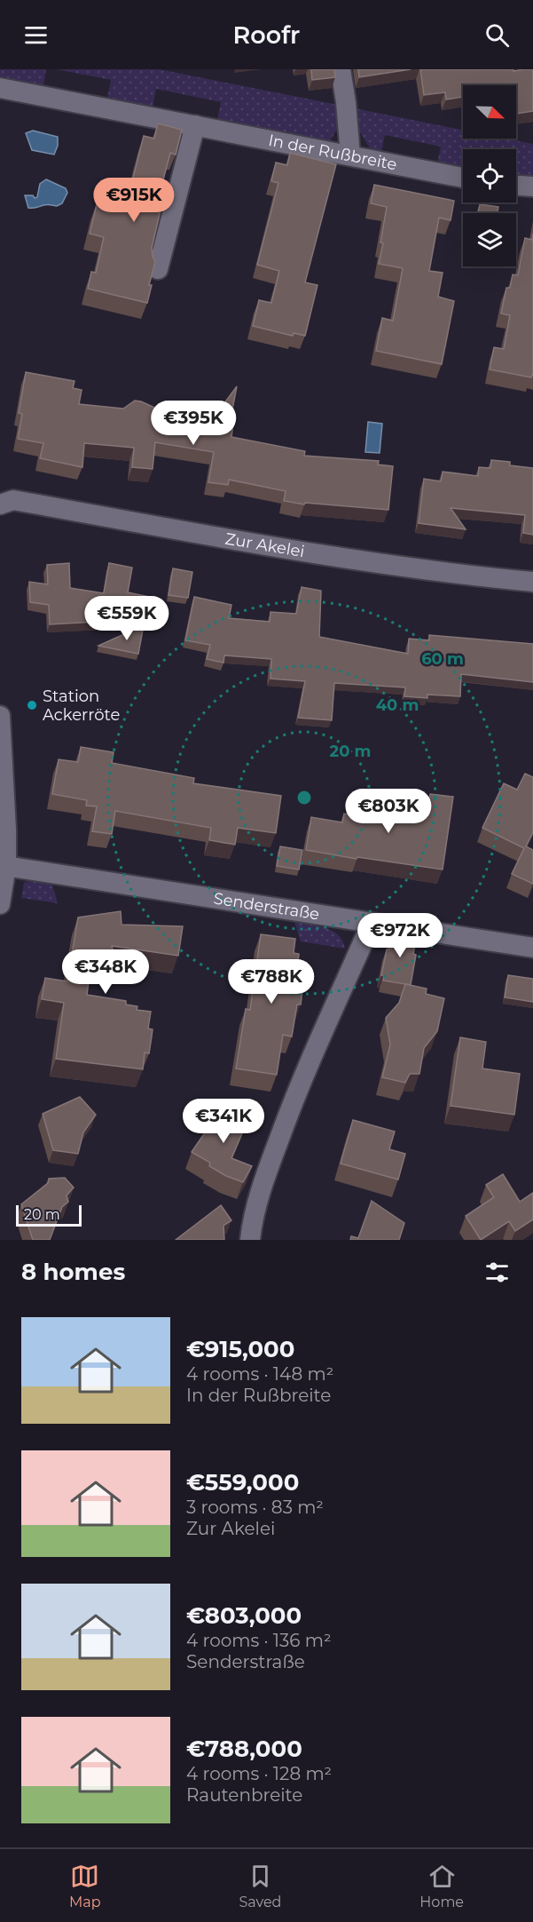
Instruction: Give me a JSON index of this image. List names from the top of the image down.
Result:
{
  "streets": {
    "street": ["In der Rußbreite", "Zur Akelei", "Senderstraße"]
  },
  "places": ["Station Ackerröte"],
  "scale_bar": "20 m",
  "north": "bottom right",
  "page": {
    "header": "Roofr",
    "price": [
      "€915K",
      "€395K",
      "€559K",
      "€803K",
      "€972K",
      "€348K",
      "€788K",
      "€341K"
    ],
    "scale": "20 m",
    "heading": "8 homes",
    "list": [
      {
        "name": "€915,000",
        "note": "4 rooms · 148 m² · In der Rußbreite"
      },
      {
        "name": "€559,000",
        "note": "3 rooms · 83 m² · Zur Akelei"
      },
      {
        "name": "€803,000",
        "note": "4 rooms · 136 m² · Senderstraße"
      },
      {
        "name": "€788,000",
        "note": "4 rooms · 128 m² · Rautenbreite"
      }
    ],
    "tabs": ["Map", "Saved", "Home"]
  },
  "rings": ["60 m", "40 m", "20 m"]
}
